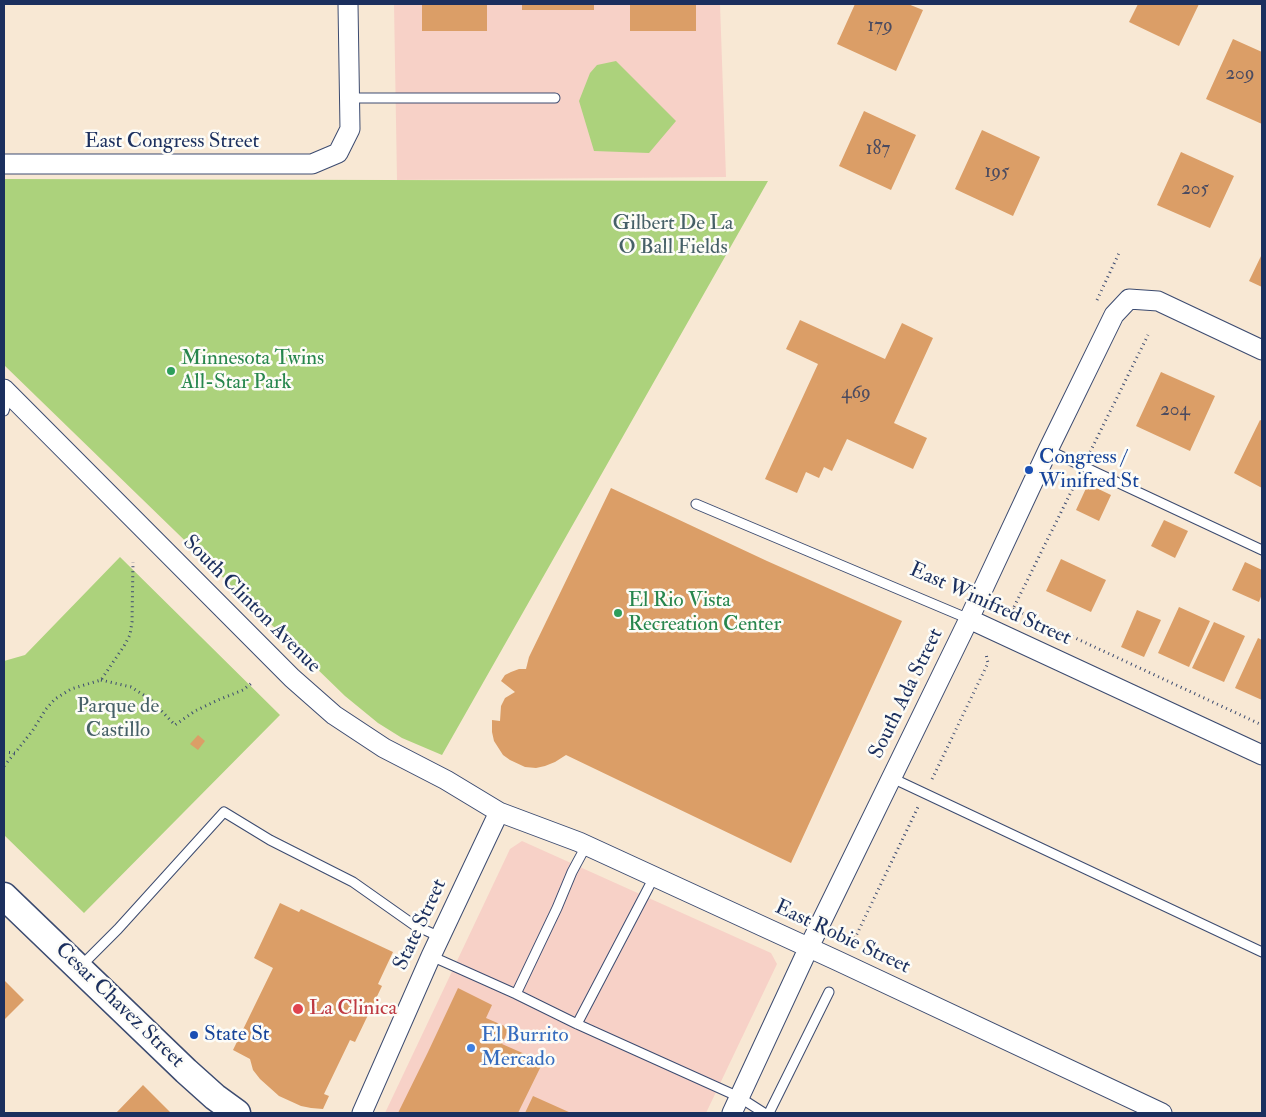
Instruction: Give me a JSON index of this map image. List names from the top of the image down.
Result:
{
  "streets": {
    "main road": ["Cesar Chavez Street"],
    "street": [
      "East Congress Street",
      "South Clinton Avenue",
      "East Winifred Street",
      "South Ada Street",
      "State Street",
      "East Robie Street"
    ]
  },
  "crossings": [
    ["South Clinton Avenue", "State Street"],
    ["South Clinton Avenue", "East Robie Street"],
    ["East Winifred Street", "South Ada Street"],
    ["South Ada Street", "East Robie Street"],
    ["State Street", "East Robie Street"]
  ],
  "parks": ["Gilbert De La O Ball Fields", "Parque de Castillo"],
  "places": [
    "Minnesota Twins All-Star Park",
    "Congress / Winifred St",
    "El Rio Vista Recreation Center",
    "La Clinica",
    "State St",
    "El Burrito Mercado"
  ],
  "house_numbers": [
    "179",
    "209",
    "187",
    "195",
    "205",
    "469",
    "204"
  ]
}
